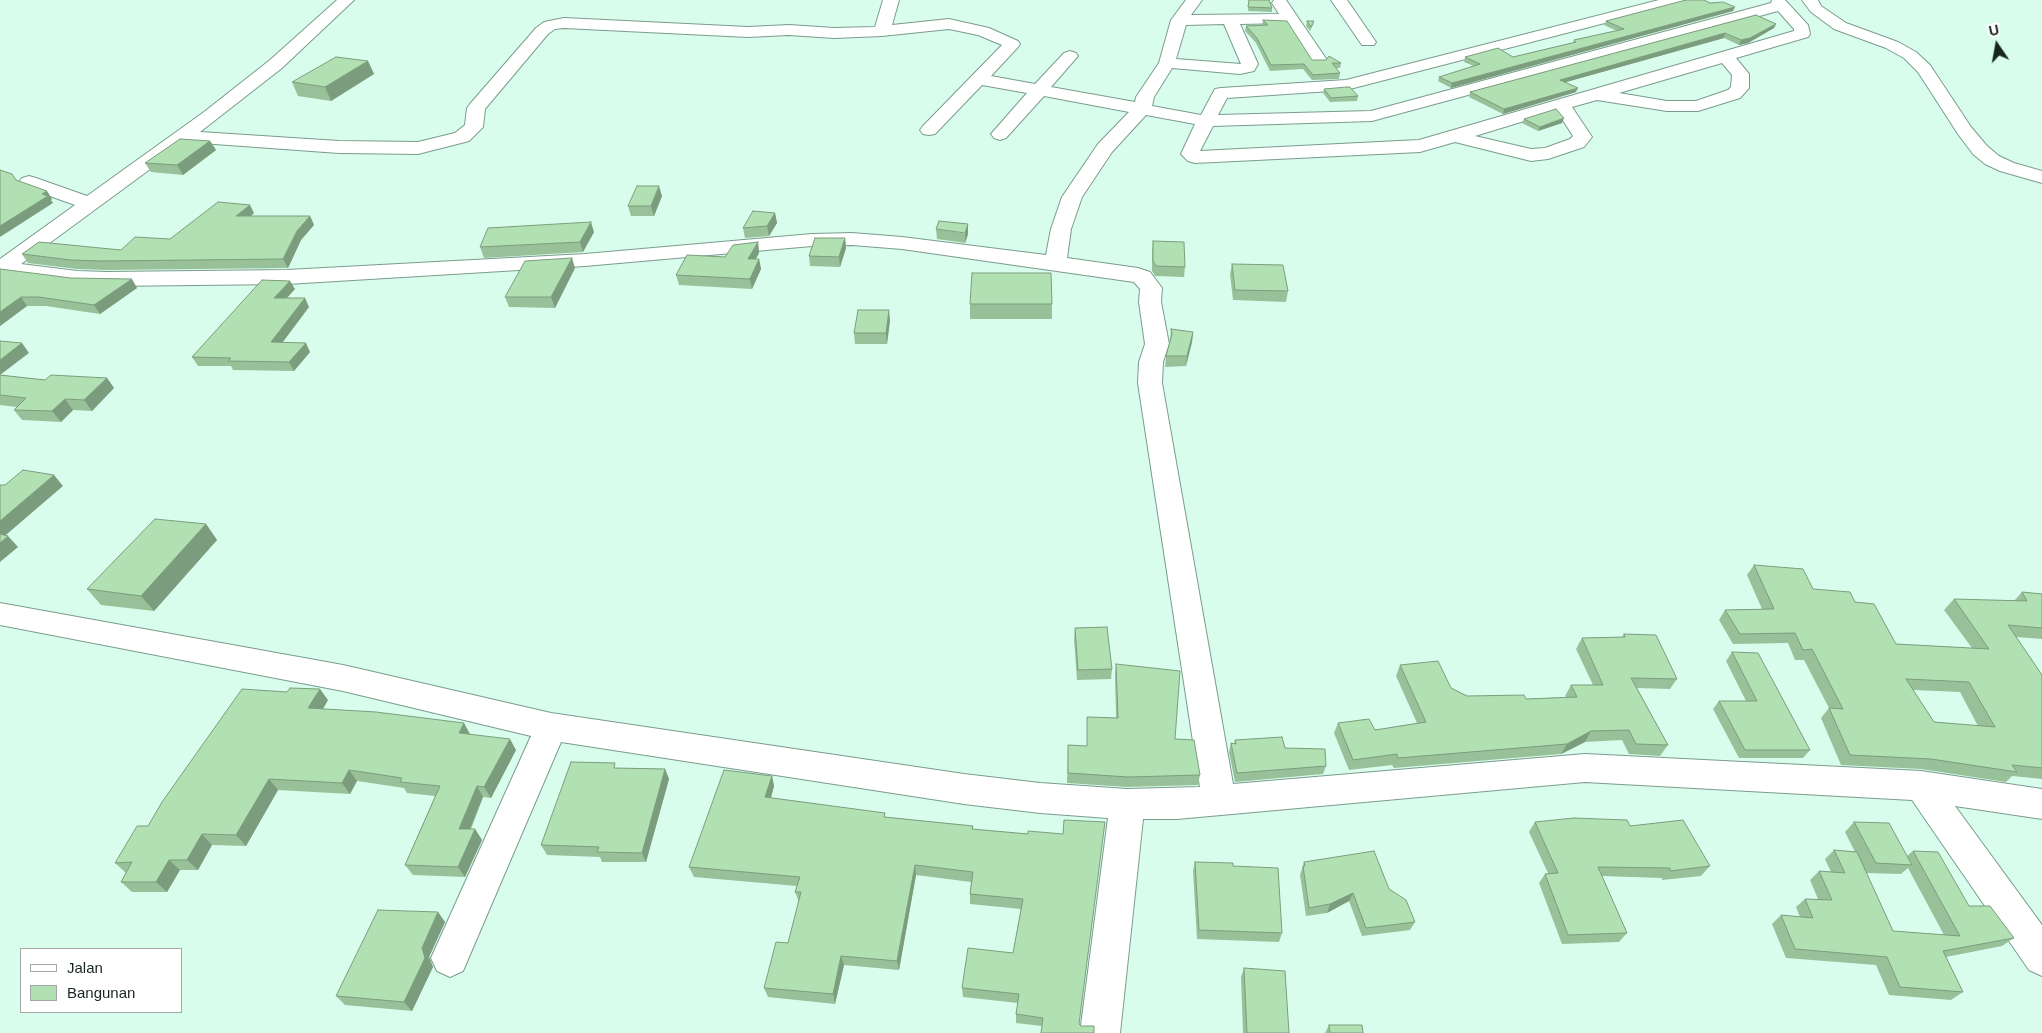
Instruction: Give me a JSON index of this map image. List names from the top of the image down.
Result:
{
  "legend": ["Jalan", "Bangunan"],
  "north": "top"
}
